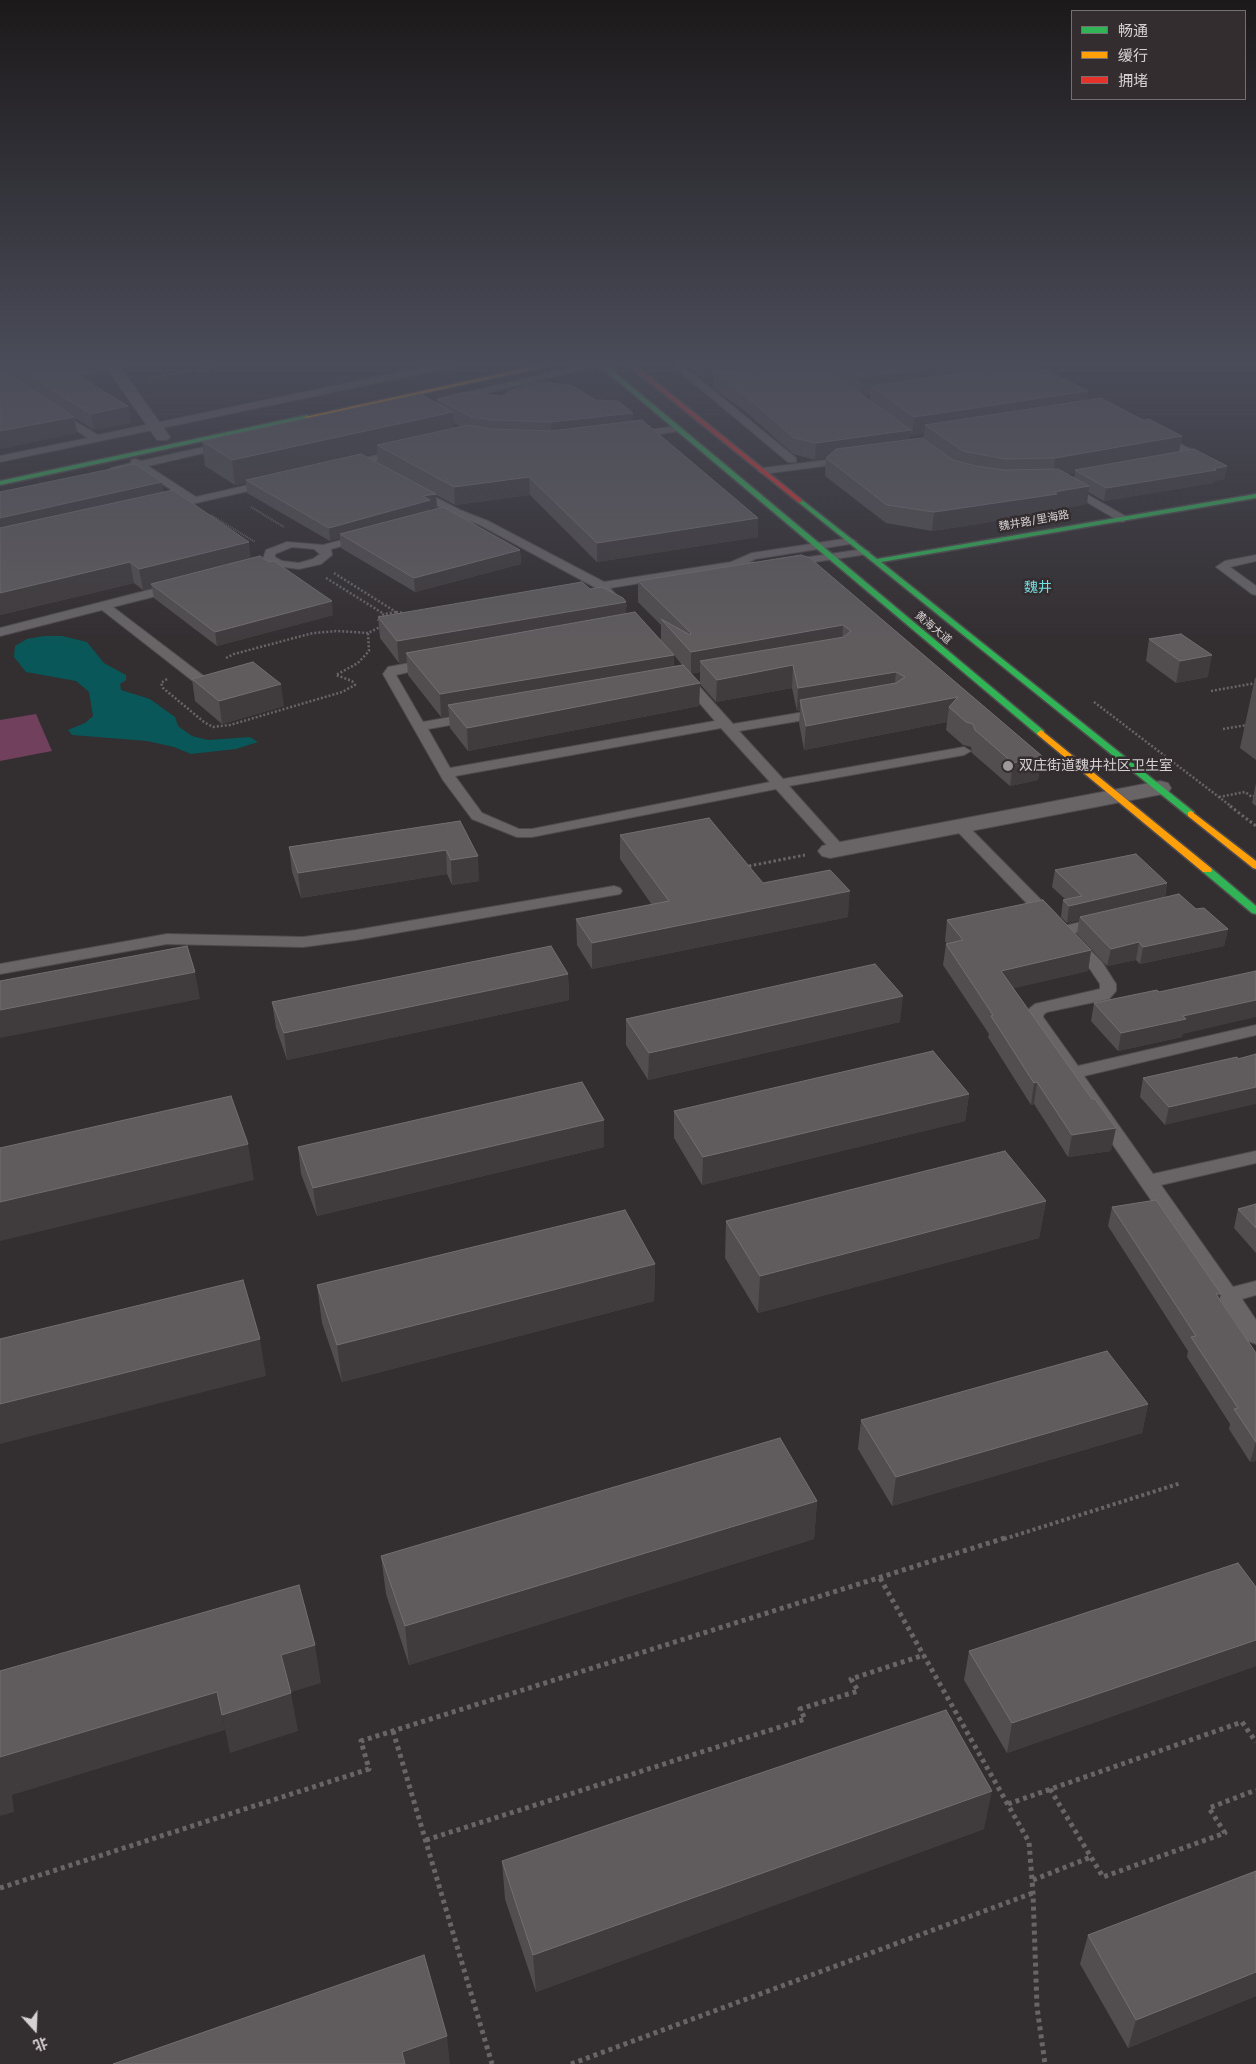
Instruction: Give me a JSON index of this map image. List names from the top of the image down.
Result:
{
  "streets": {
    "street": ["魏井路/里海路", "黄海大道"]
  },
  "crossings": [
    ["魏井路/里海路", "黄海大道"]
  ],
  "districts": ["魏井"],
  "places": ["双庄街道魏井社区卫生室"],
  "legend": ["畅通", "缓行", "拥堵"],
  "north": "bottom"
}
